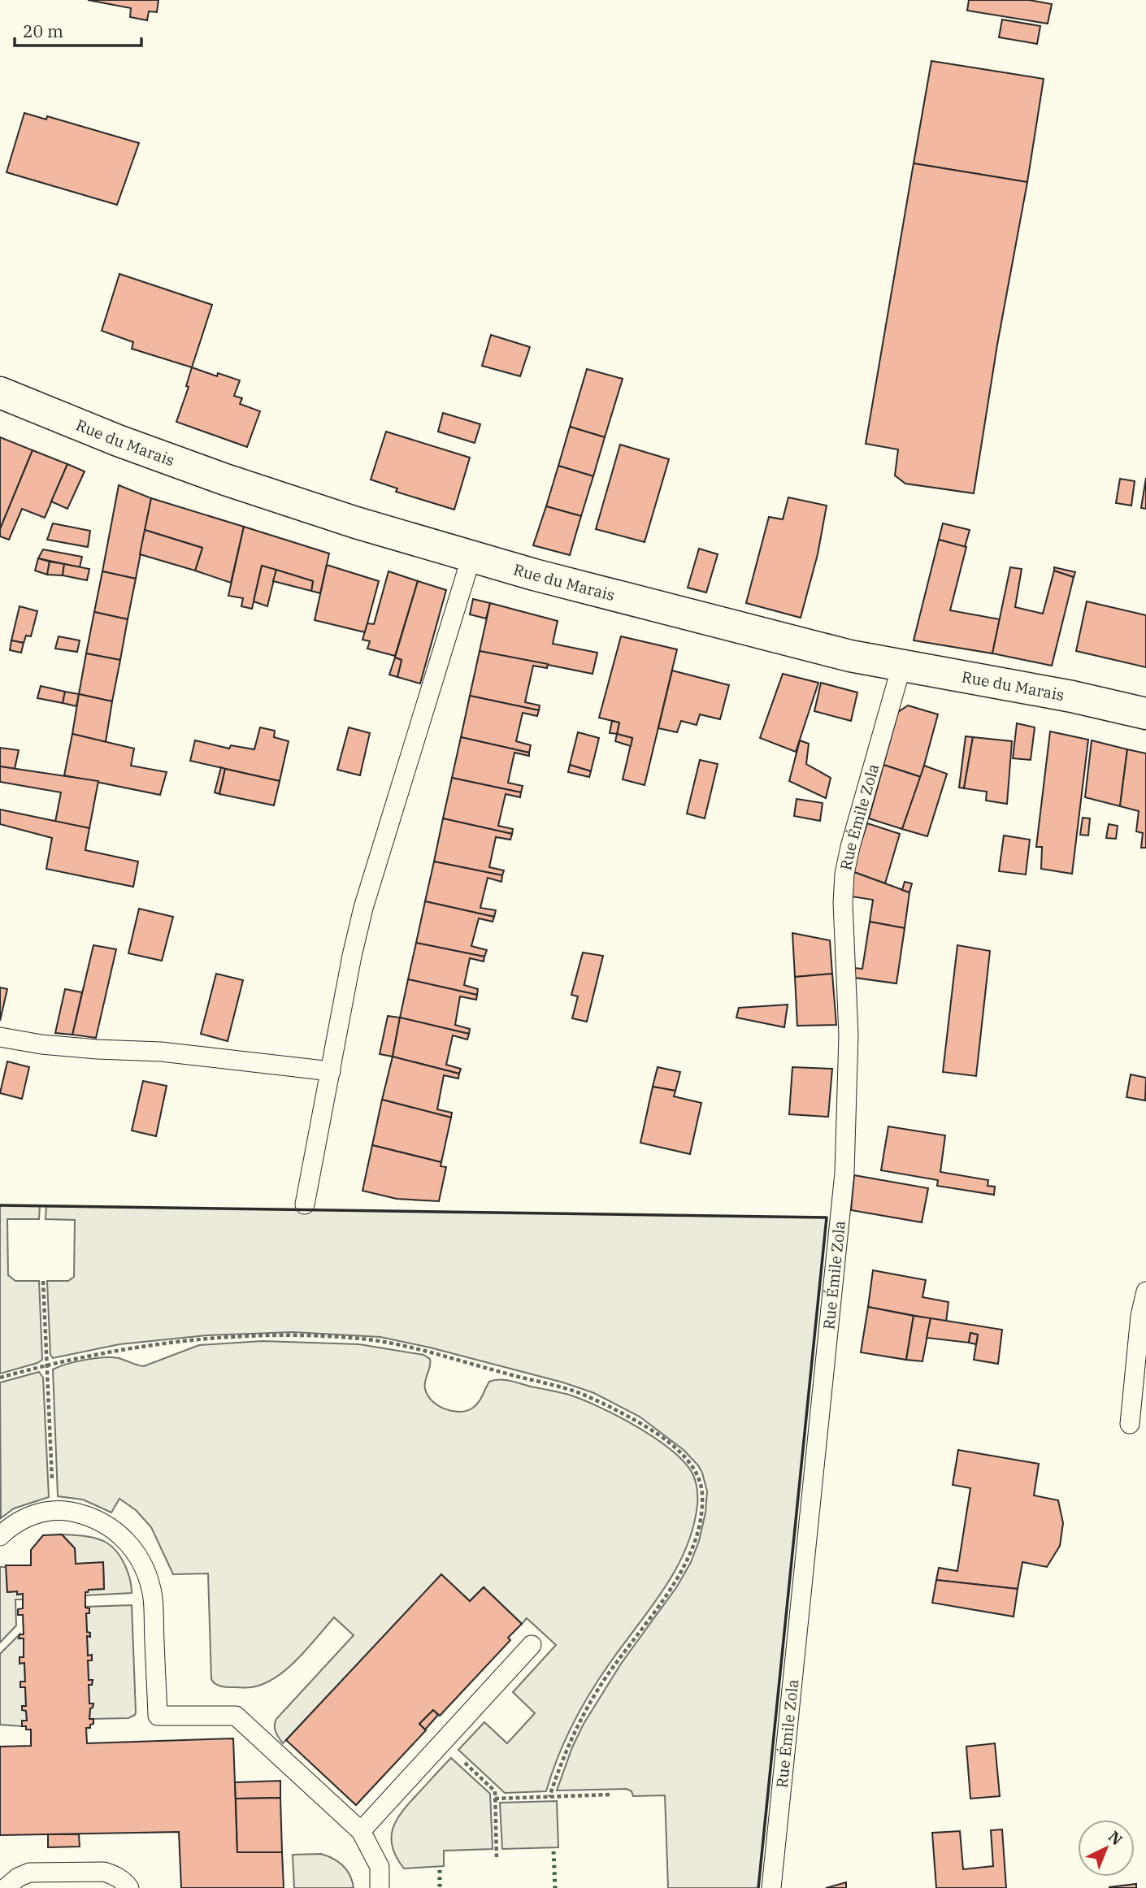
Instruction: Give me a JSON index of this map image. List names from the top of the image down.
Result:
{
  "streets": {
    "street": ["Rue du Marais"],
    "lane": ["Rue Émile Zola"]
  },
  "crossings": [
    ["Rue du Marais", "Rue Émile Zola"]
  ],
  "scale_bar": "20 m",
  "north": "top right"
}
